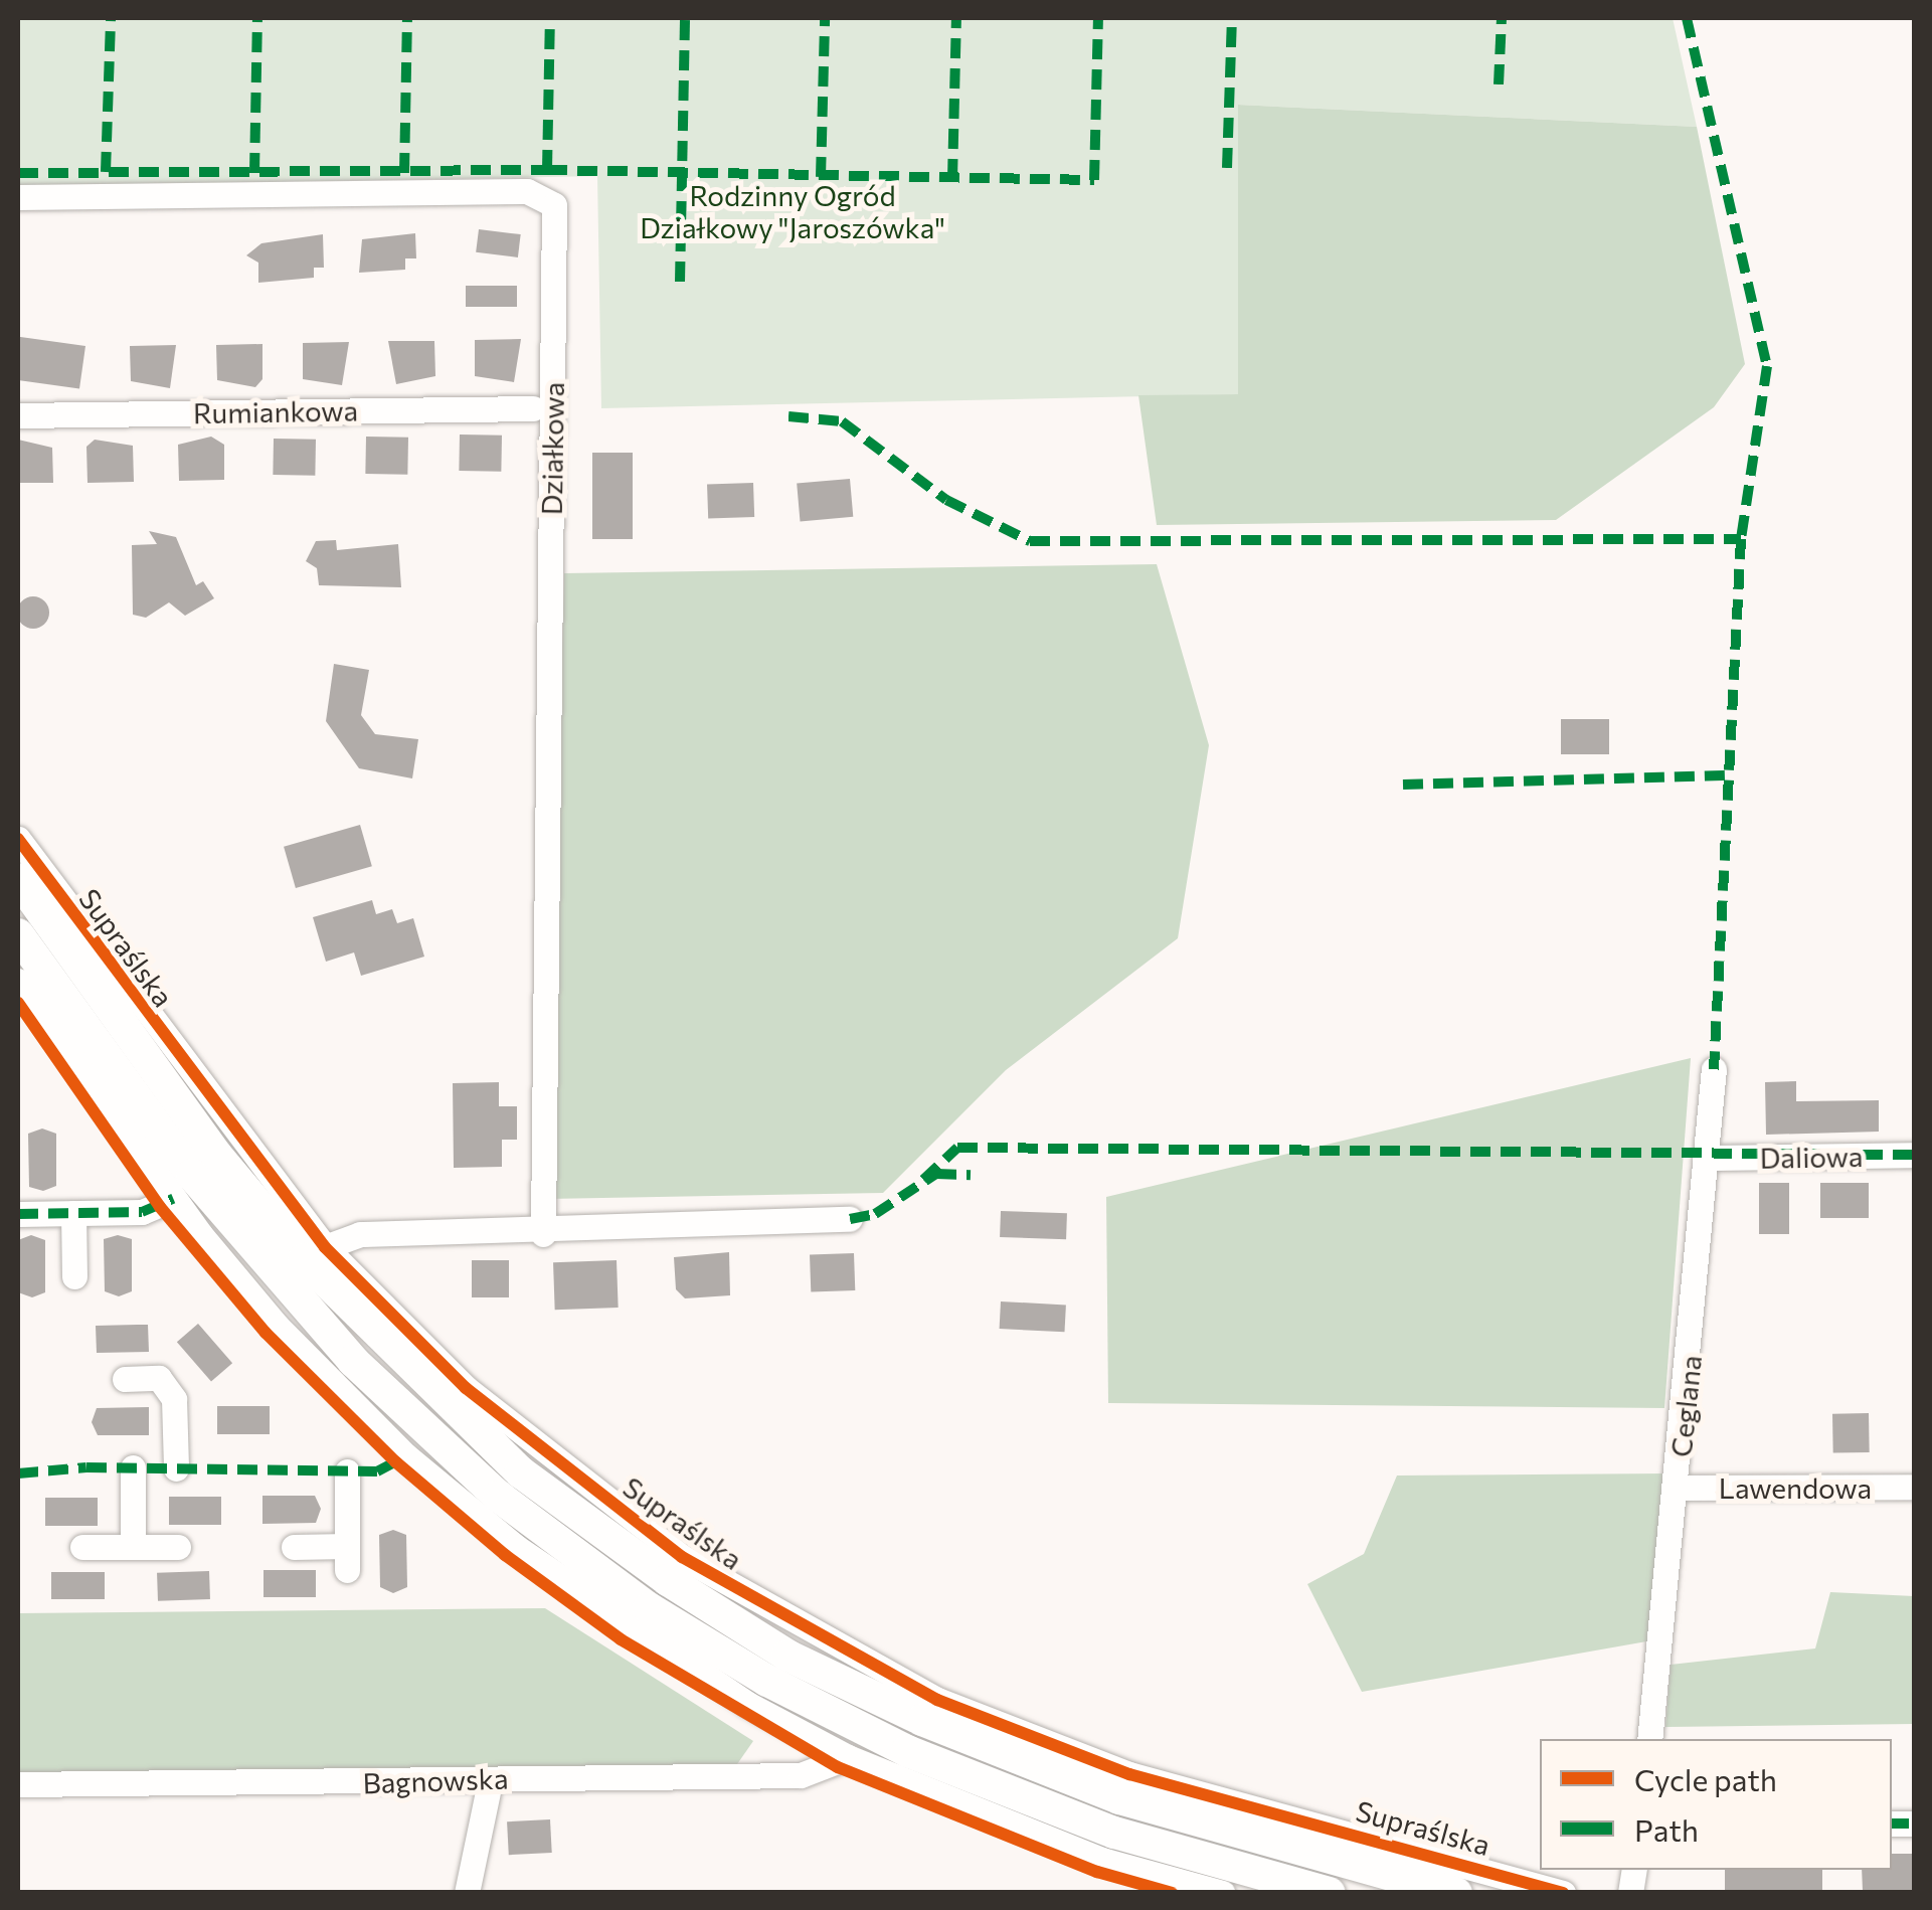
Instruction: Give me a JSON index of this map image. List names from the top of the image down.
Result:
{
  "streets": {
    "street": [
      "Rumiankowa",
      "Działkowa",
      "Supraślska",
      "Daliowa",
      "Ceglana",
      "Lawendowa",
      "Bagnowska"
    ]
  },
  "crossings": [
    ["Daliowa", "Ceglana"],
    ["Ceglana", "Lawendowa"]
  ],
  "parks": ["Rodzinny Ogród Działkowy \"Jaroszówka\""],
  "legend": ["Cycle path", "Path"]
}
